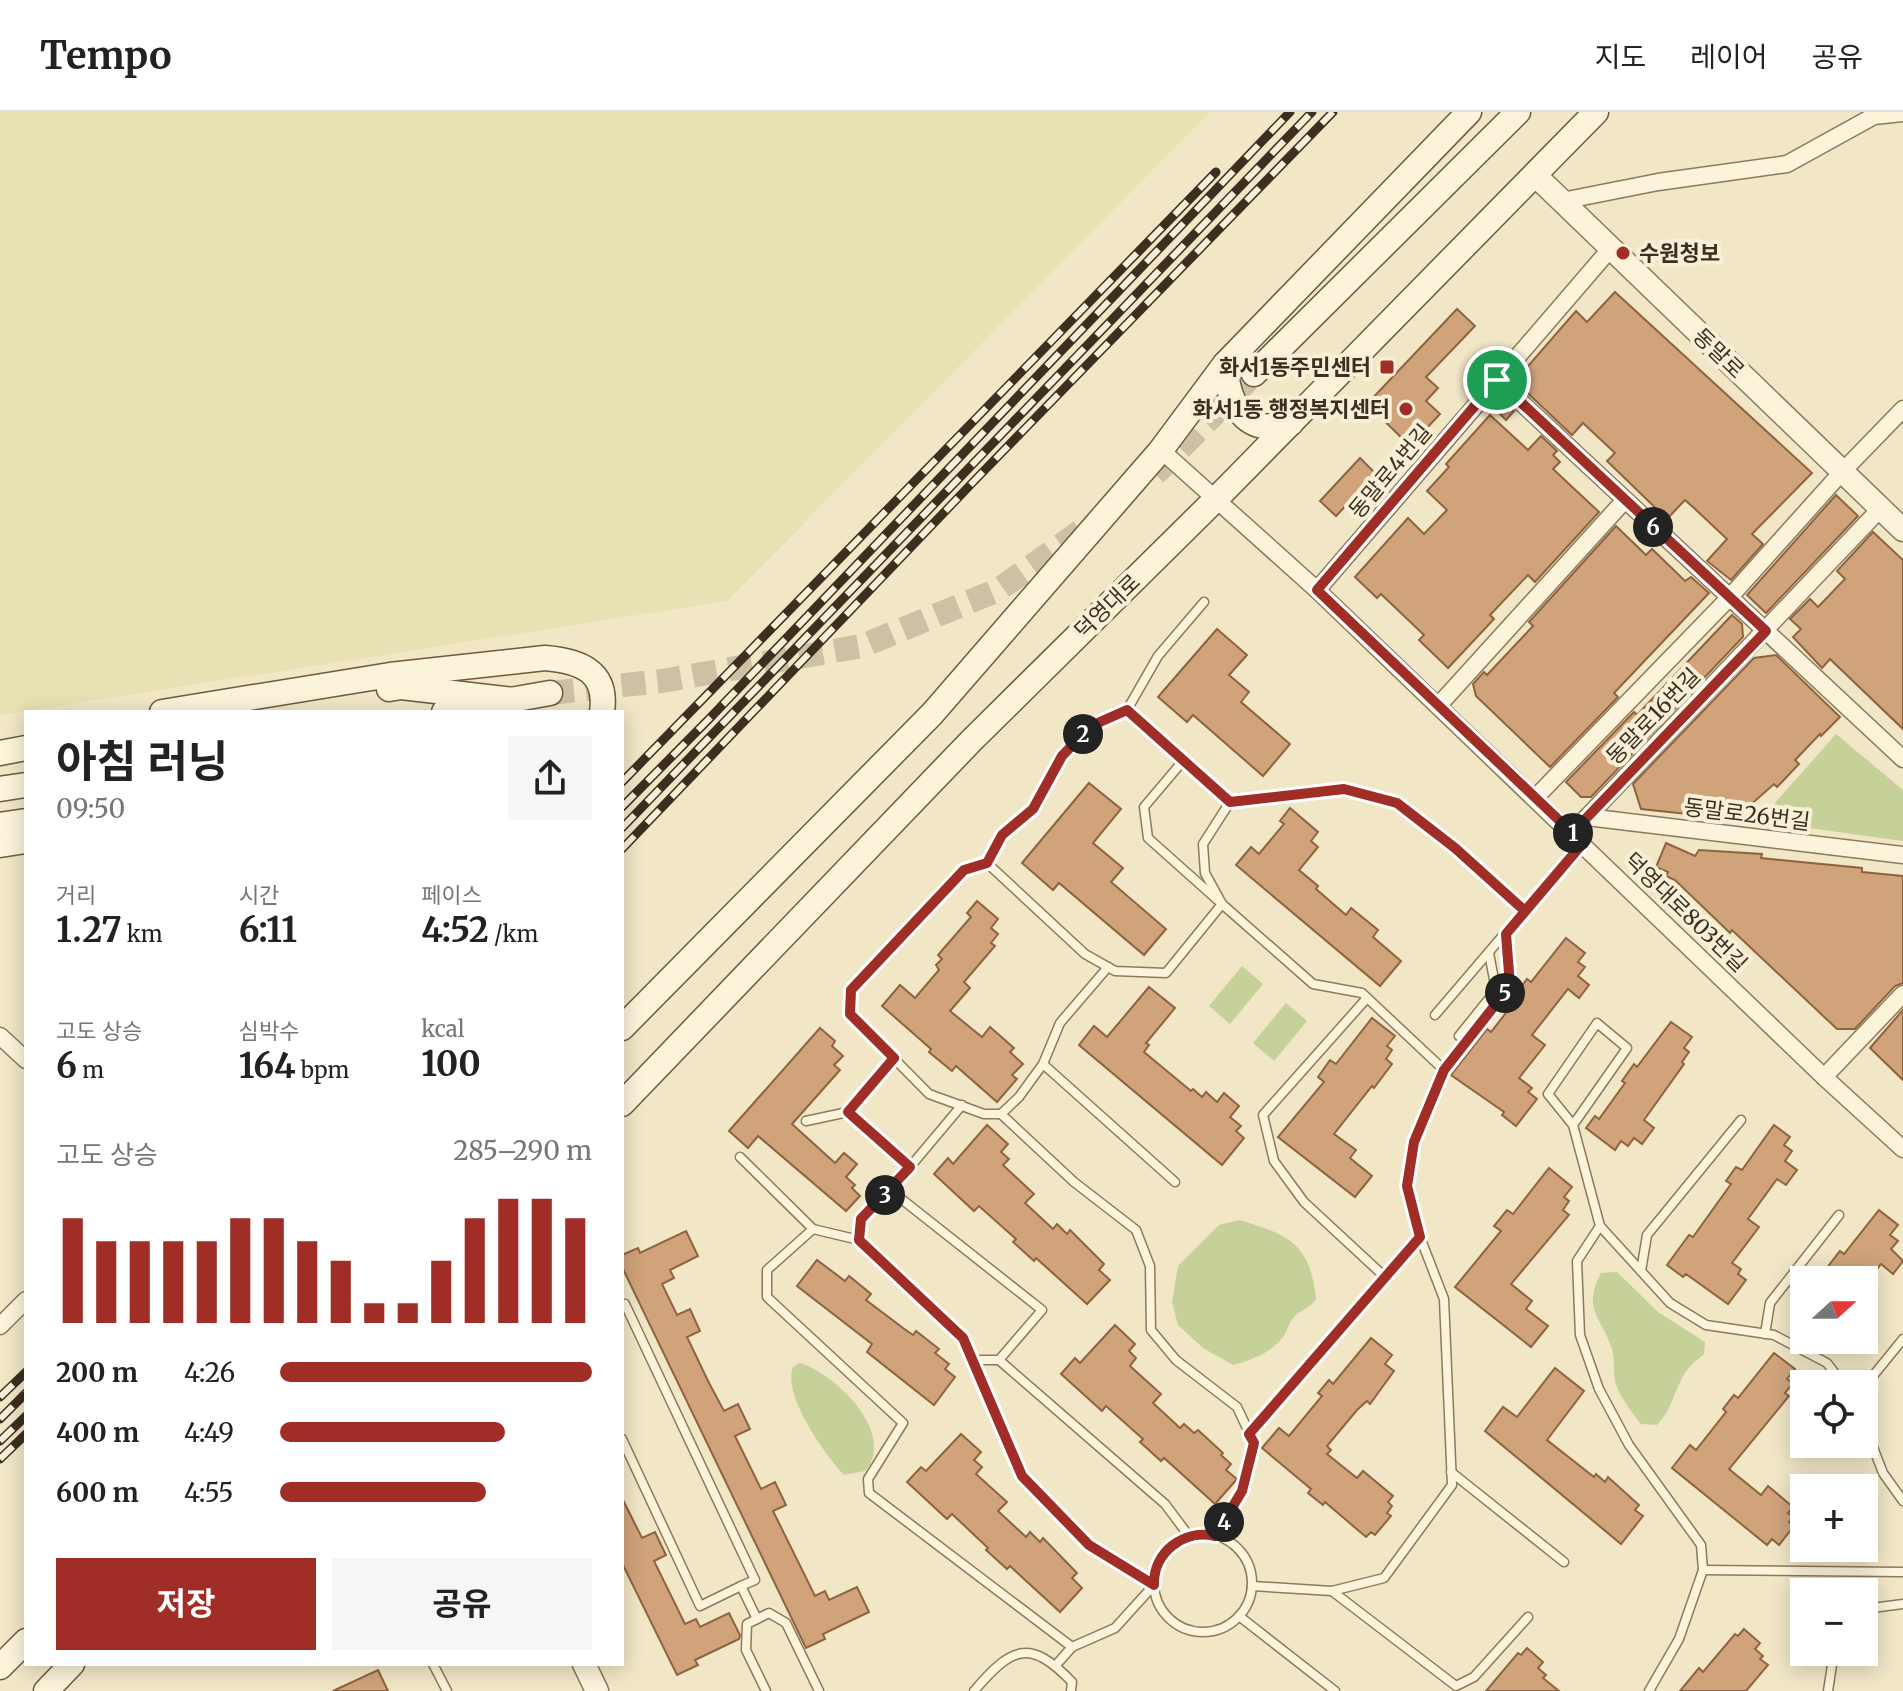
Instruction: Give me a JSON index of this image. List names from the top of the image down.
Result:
{
  "streets": {
    "main road": ["덕영대로"],
    "street": [
      "동말로",
      "동말로4번길",
      "동말로16번길",
      "동말로26번길",
      "덕영대로803번길"
    ]
  },
  "crossings": [
    ["동말로", "동말로4번길"],
    ["동말로", "덕영대로"],
    ["동말로", "동말로16번길"],
    ["동말로4번길", "덕영대로803번길"],
    ["덕영대로", "덕영대로803번길"],
    ["동말로16번길", "동말로26번길"],
    ["동말로16번길", "덕영대로803번길"]
  ],
  "places": {
    "other": ["수원청보", "화서1동 행정복지센터"],
    "transit": ["화서1동주민센터"]
  },
  "north": "right",
  "page": {
    "header": "Tempo",
    "nav": ["지도", "레이어", "공유"],
    "pins": [
      "6",
      "2",
      "1",
      "5",
      "3",
      "4"
    ],
    "heading": ["아침 러닝", "09:50"],
    "stats": [
      ["거리", "1.27 km"],
      ["시간", "6:11"],
      ["페이스", "4:52 /km"],
      ["고도 상승", "6 m"],
      ["심박수", "164 bpm"],
      ["kcal", "100"]
    ],
    "chart": ["고도 상승", "285–290 m"],
    "map_buttons": ["+", "−"],
    "list": [
      {
        "name": "200 m",
        "note": "4:26"
      },
      {
        "name": "400 m",
        "note": "4:49"
      },
      {
        "name": "600 m",
        "note": "4:55"
      }
    ],
    "buttons": ["저장", "공유"]
  }
}
